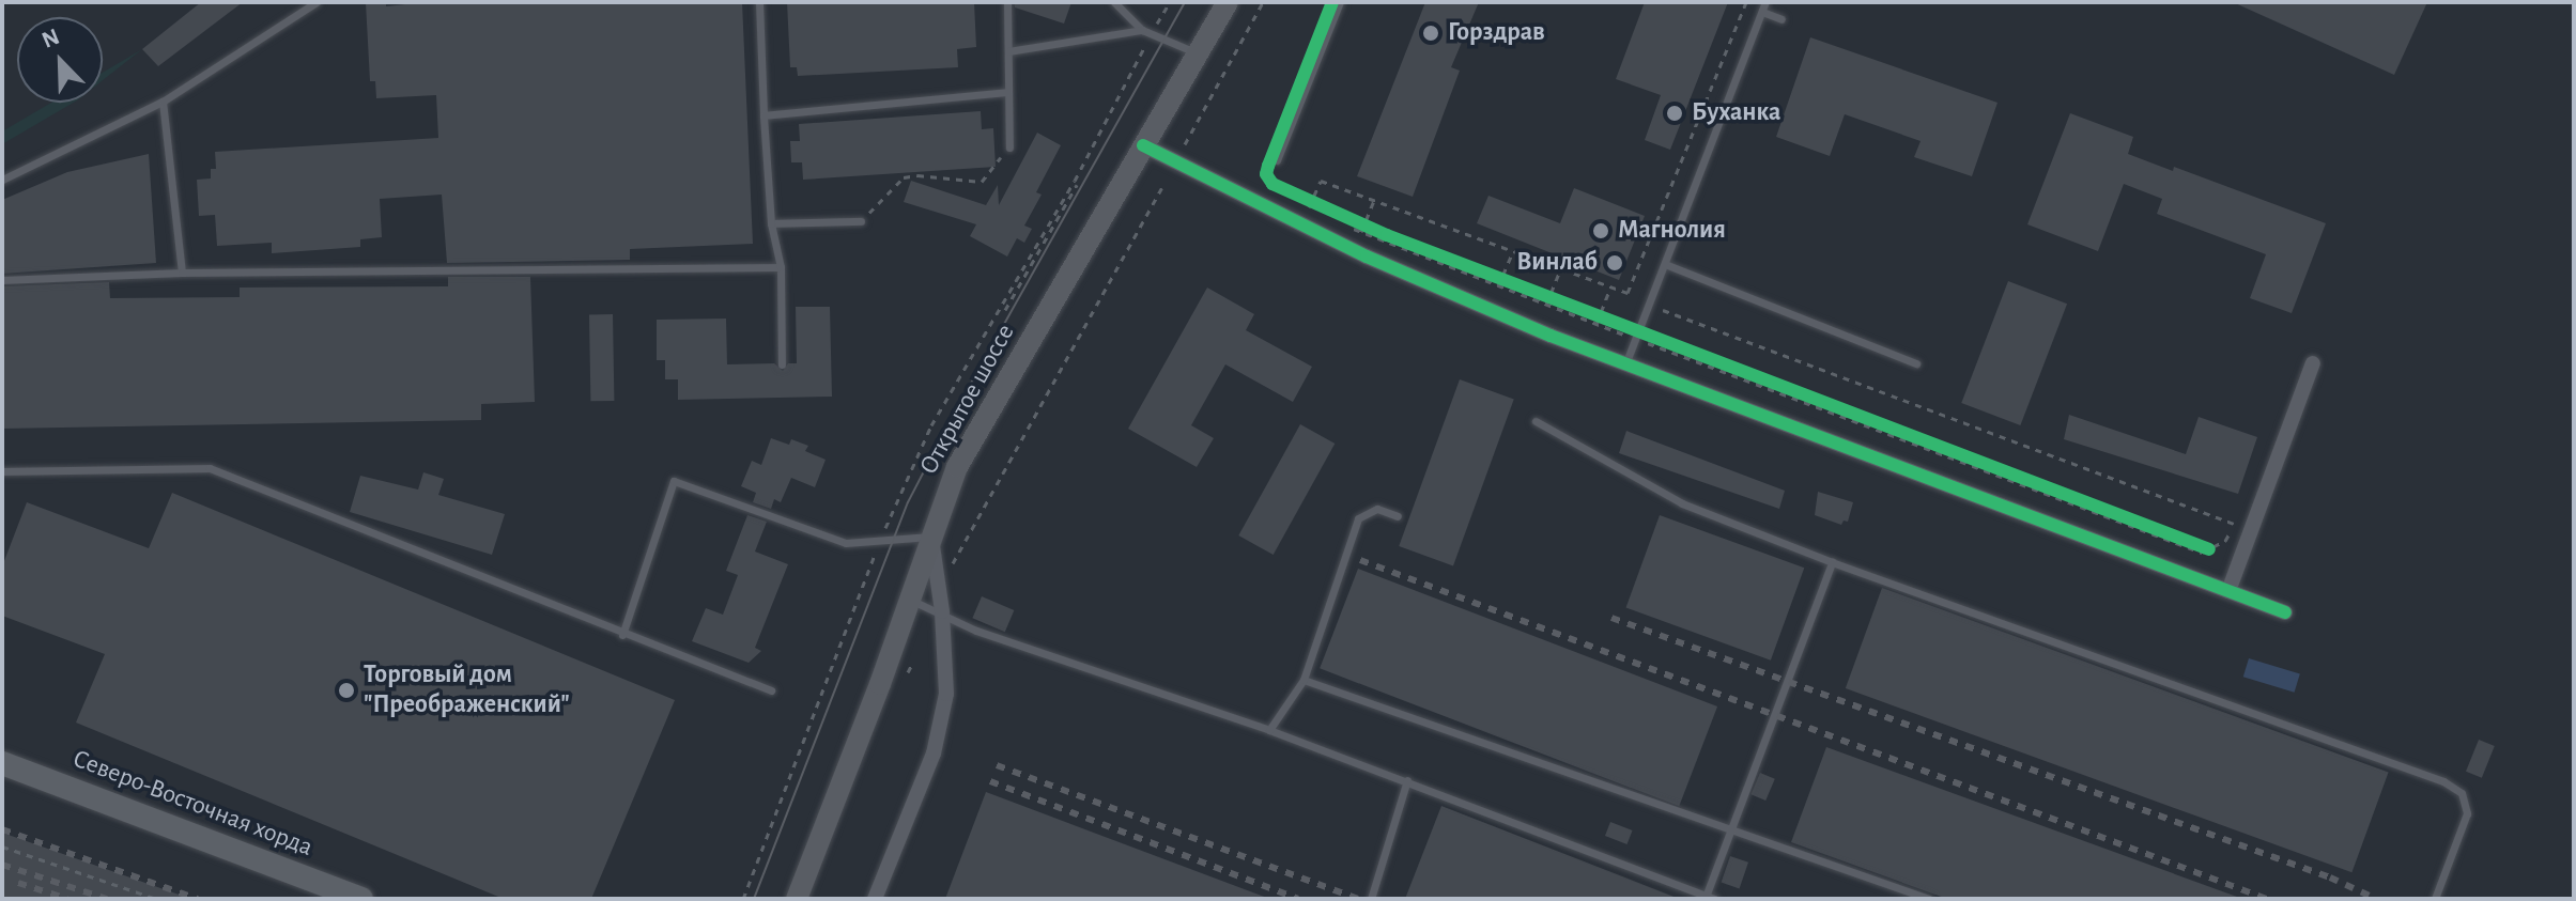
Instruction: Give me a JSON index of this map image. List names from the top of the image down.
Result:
{
  "streets": {
    "main road": ["Открытое шоссе", "Северо-Восточная хорда"]
  },
  "places": [
    "Горздрав",
    "Буханка",
    "Магнолия",
    "Винлаб",
    "Торговый дом \"Преображенский\""
  ],
  "north": "top left"
}
